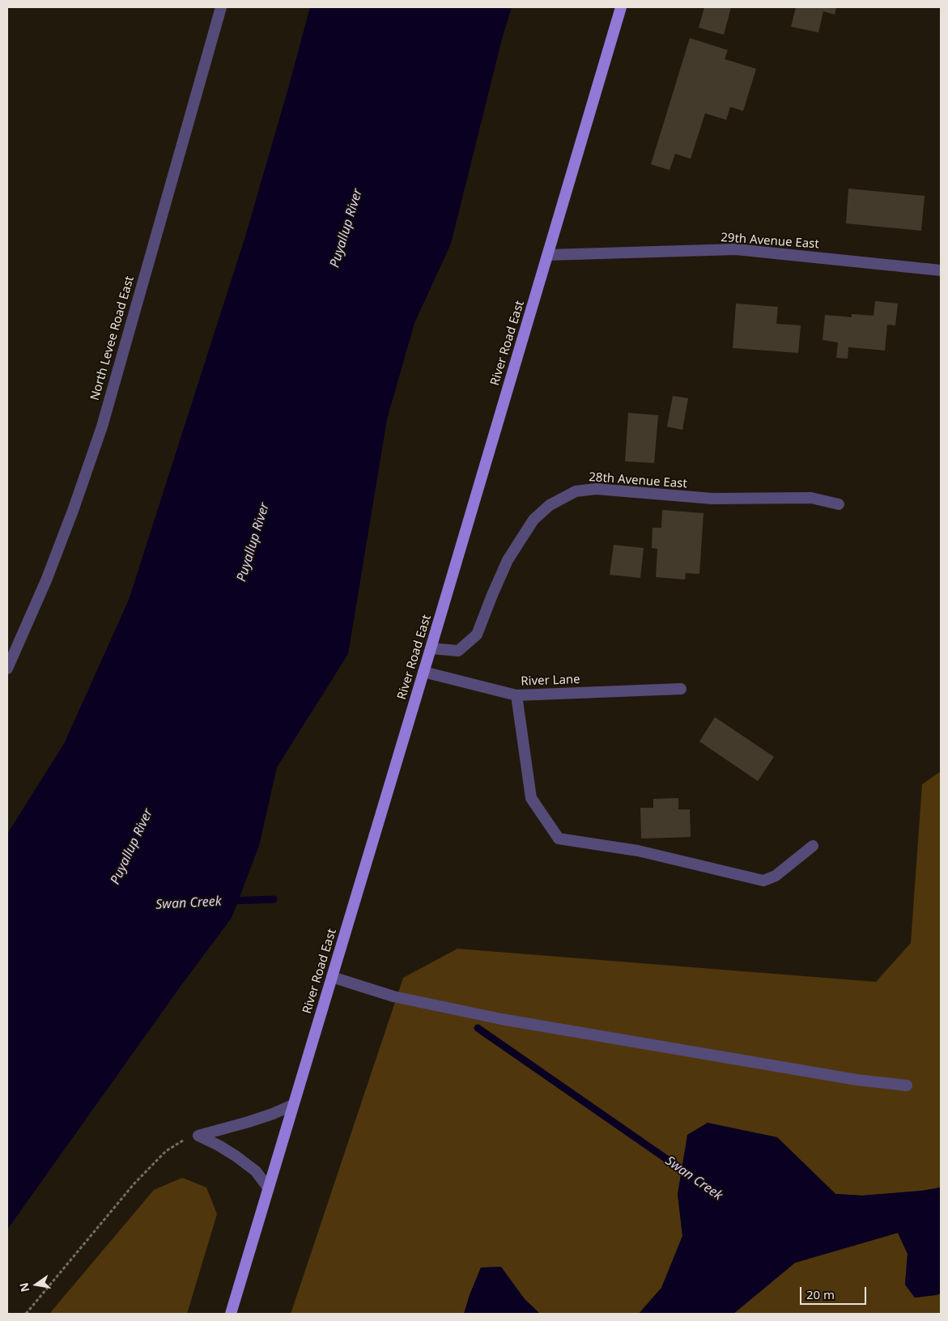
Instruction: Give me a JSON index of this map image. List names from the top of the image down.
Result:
{
  "streets": {
    "main road": ["River Road East"],
    "street": [
      "29th Avenue East",
      "North Levee Road East",
      "28th Avenue East",
      "River Lane"
    ]
  },
  "crossings": [
    ["29th Avenue East", "River Road East"],
    ["River Road East", "28th Avenue East"],
    ["River Road East", "River Lane"]
  ],
  "water": ["Puyallup River", "Swan Creek"],
  "scale_bar": "20 m",
  "north": "left"
}
